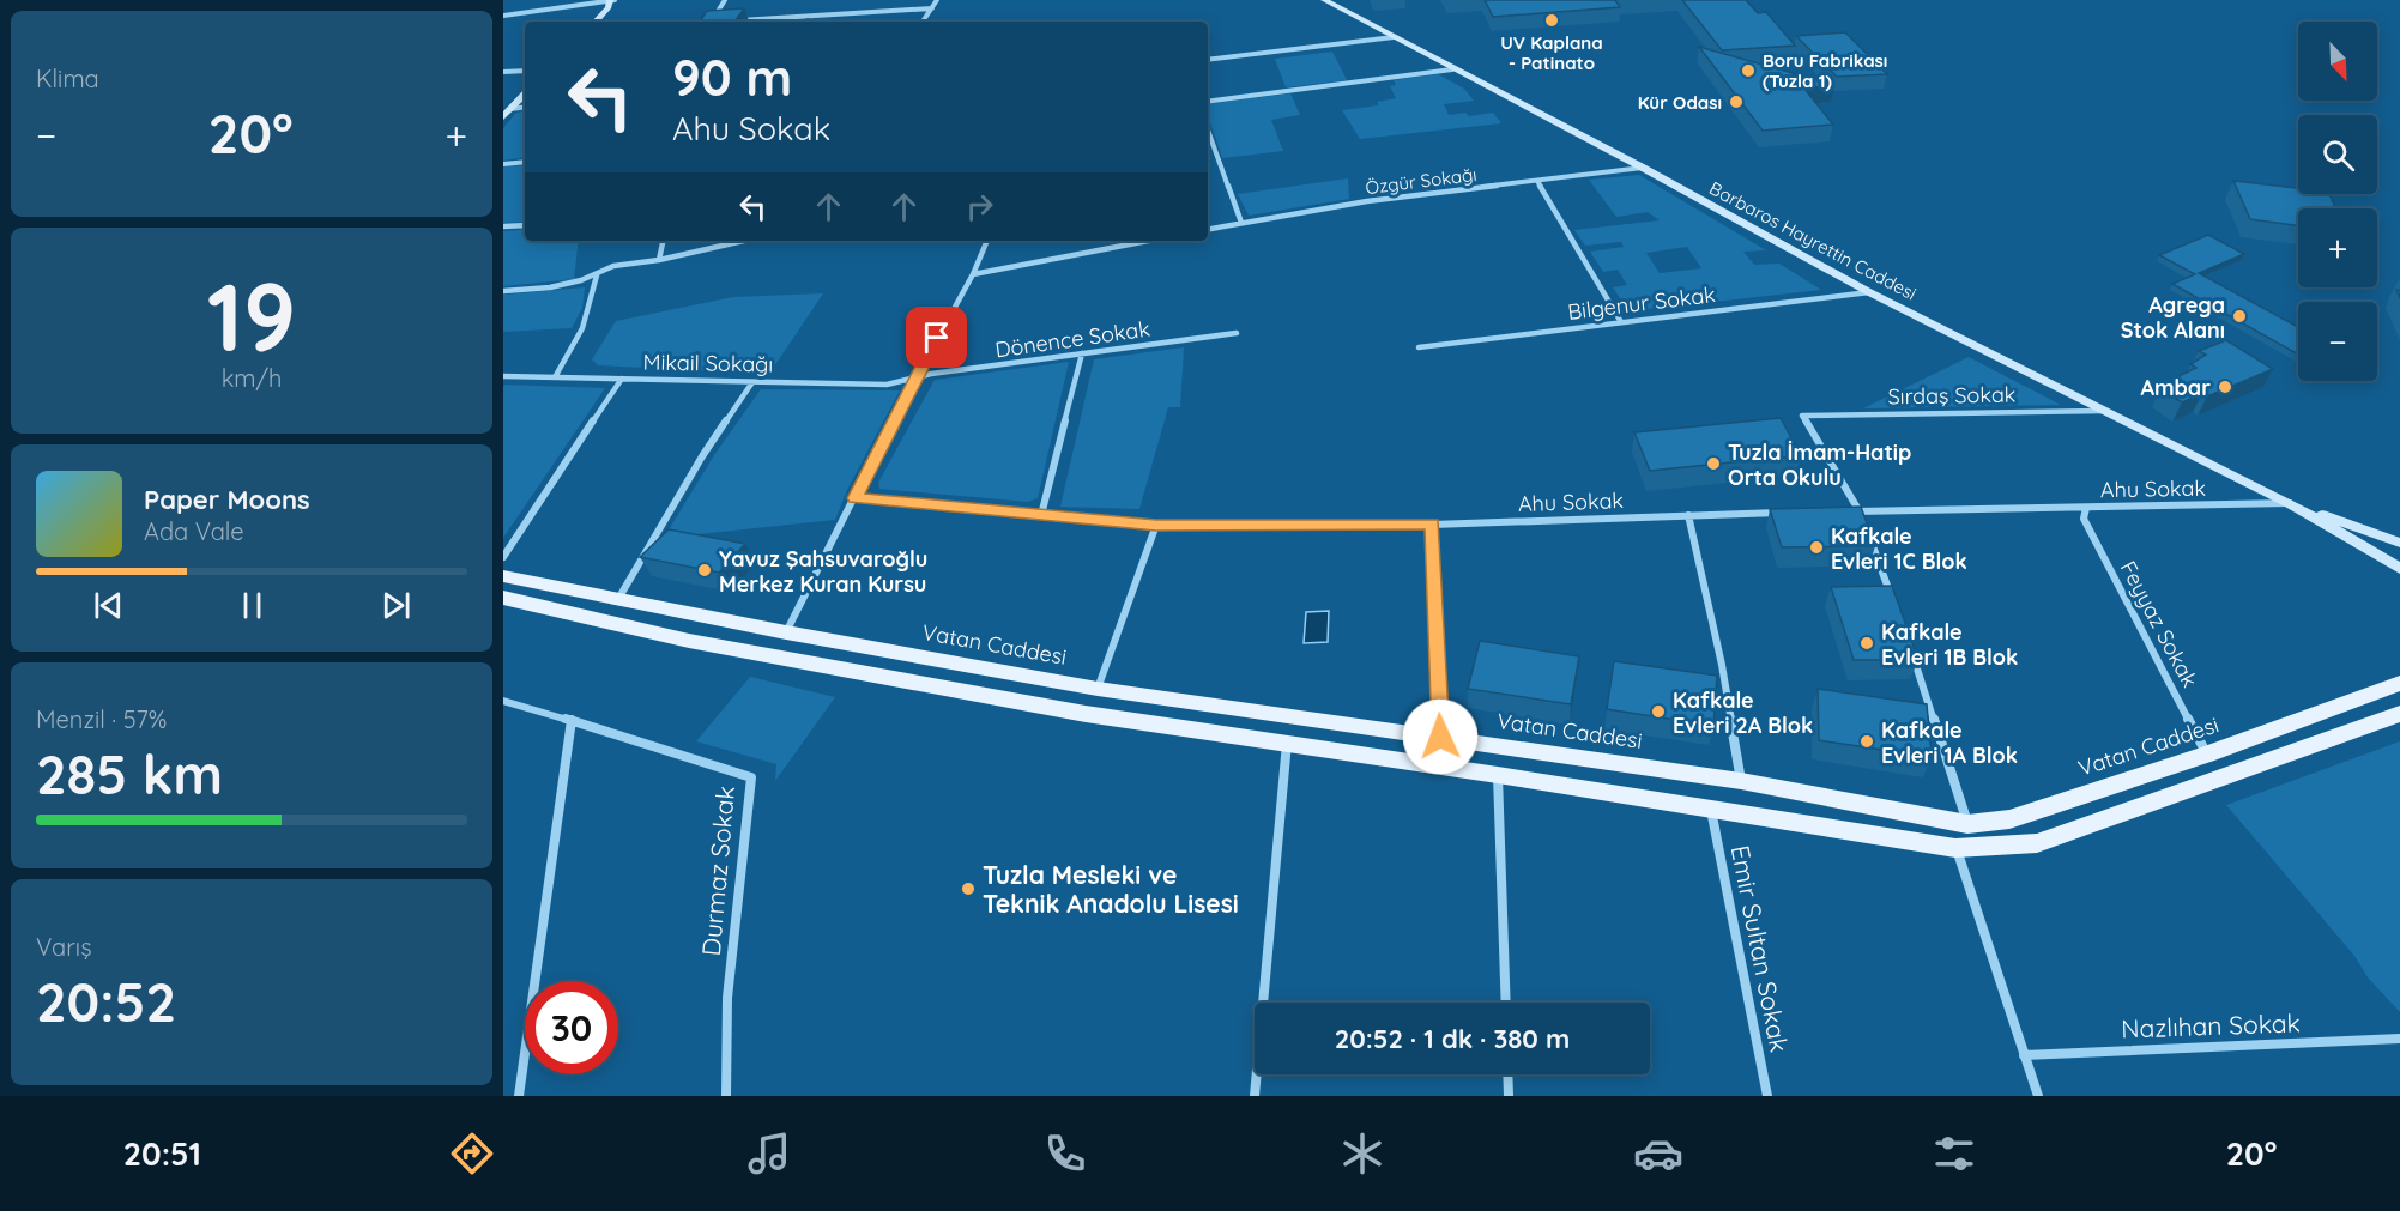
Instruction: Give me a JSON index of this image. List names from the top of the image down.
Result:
{
  "streets": {
    "main road": ["Vatan Caddesi"],
    "street": [
      "Özgür Sokağı",
      "Barbaros Hayrettin Caddesi",
      "Bilgenur Sokak",
      "Dönence Sokak",
      "Mikail Sokağı",
      "Sırdaş Sokak",
      "Ahu Sokak",
      "Feyyaz Sokak",
      "Durmaz Sokak",
      "Emir Sultan Sokak",
      "Nazlıhan Sokak"
    ]
  },
  "crossings": [
    ["Özgür Sokağı", "Barbaros Hayrettin Caddesi"],
    ["Barbaros Hayrettin Caddesi", "Bilgenur Sokak"],
    ["Barbaros Hayrettin Caddesi", "Sırdaş Sokak"],
    ["Barbaros Hayrettin Caddesi", "Ahu Sokak"],
    ["Dönence Sokak", "Mikail Sokağı"],
    ["Sırdaş Sokak", "Ahu Sokak"],
    ["Ahu Sokak", "Feyyaz Sokak"],
    ["Feyyaz Sokak", "Vatan Caddesi"]
  ],
  "places": [
    "UV Kaplana - Patinato",
    "Boru Fabrikası (Tuzla 1)",
    "Kür Odası",
    "Agrega Stok Alanı",
    "Ambar",
    "Tuzla İmam-Hatip Orta Okulu",
    "Kafkale Evleri 1C Blok",
    "Yavuz Şahsuvaroğlu Merkez Kuran Kursu",
    "Kafkale Evleri 1B Blok",
    "Kafkale Evleri 2A Blok",
    "Kafkale Evleri 1A Blok",
    "Tuzla Mesleki ve Teknik Anadolu Lisesi"
  ],
  "north": "bottom right",
  "page": {
    "tile": [
      "Klima",
      ["19", "km/h"],
      ["Menzil · 57%", "285 km"],
      ["Varış", "20:52"]
    ],
    "map_buttons": ["+", "−"],
    "turn": ["90 m", "Ahu Sokak"],
    "heat": ["−", "20°", "+"],
    "song": ["Paper Moons", "Ada Vale"],
    "limit": "30",
    "trip": "20:52 · 1 dk · 380 m",
    "tabs": ["20:51", "20°"]
  }
}
